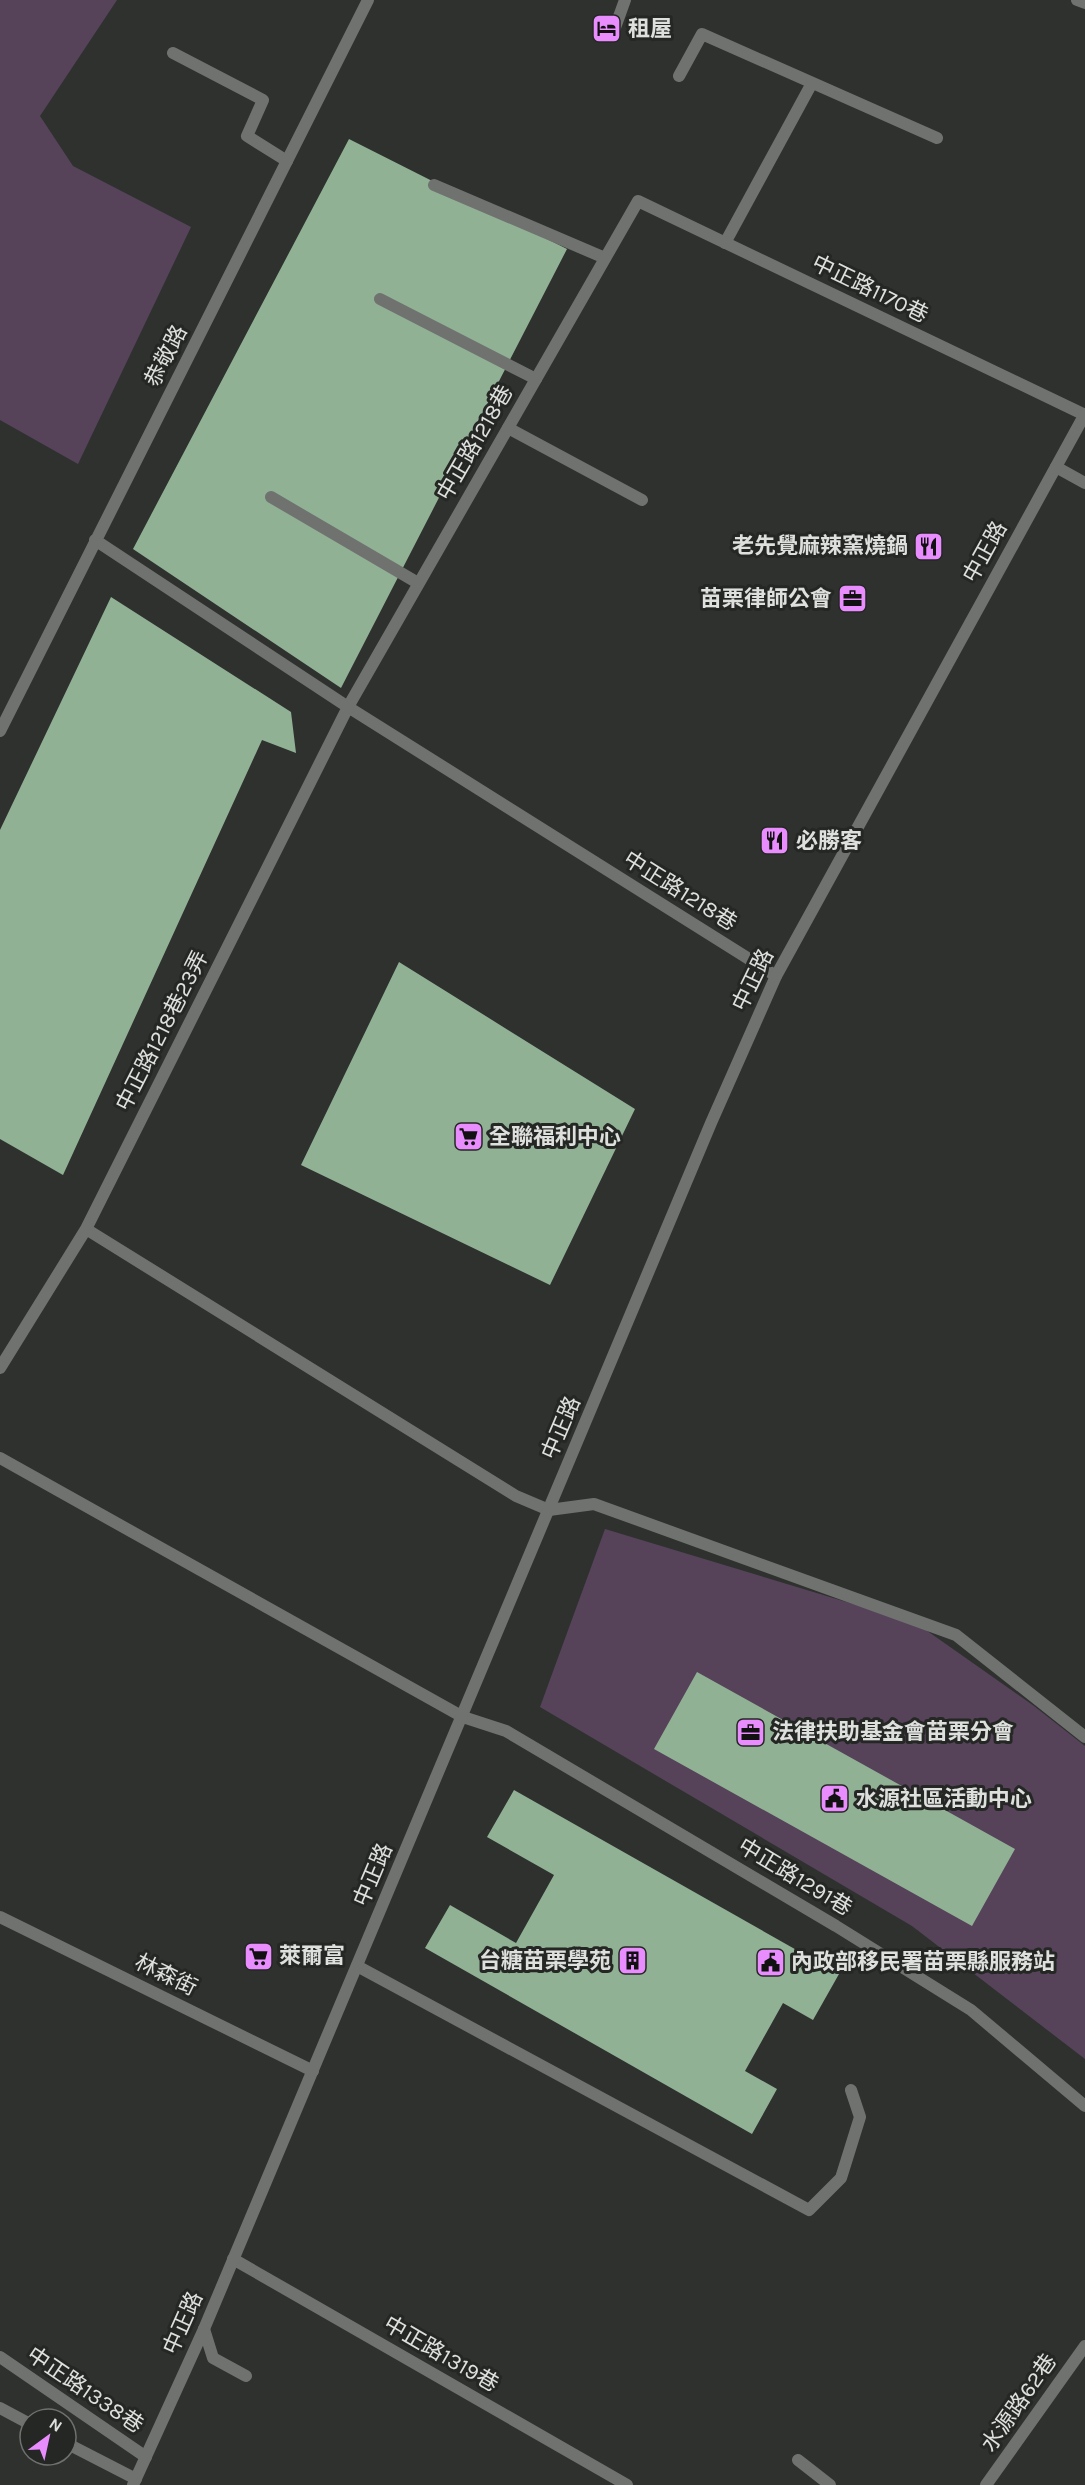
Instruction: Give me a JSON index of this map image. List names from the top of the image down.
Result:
{
  "streets": {
    "street": [
      "中正路1170巷",
      "恭敬路",
      "中正路1218巷",
      "中正路",
      "中正路1218巷23弄",
      "中正路1291巷",
      "林森街",
      "中正路1319巷",
      "中正路1338巷",
      "水源路62巷"
    ]
  },
  "crossings": [
    ["中正路1170巷", "中正路1218巷"],
    ["中正路1170巷", "中正路"],
    ["恭敬路", "中正路1218巷"],
    ["中正路1218巷", "中正路"],
    ["中正路1218巷", "中正路1218巷23弄"],
    ["中正路", "中正路1291巷"],
    ["中正路", "林森街"],
    ["中正路", "中正路1319巷"],
    ["中正路", "中正路1338巷"]
  ],
  "places": {
    "hotel": ["租屋"],
    "restaurant": ["老先覺麻辣窯燒鍋", "必勝客"],
    "office": ["苗栗律師公會", "法律扶助基金會苗栗分會"],
    "supermarket": ["全聯福利中心", "萊爾富"],
    "public building": ["水源社區活動中心", "內政部移民署苗栗縣服務站"],
    "building": ["台糖苗栗學苑"]
  },
  "north": "top right"
}
